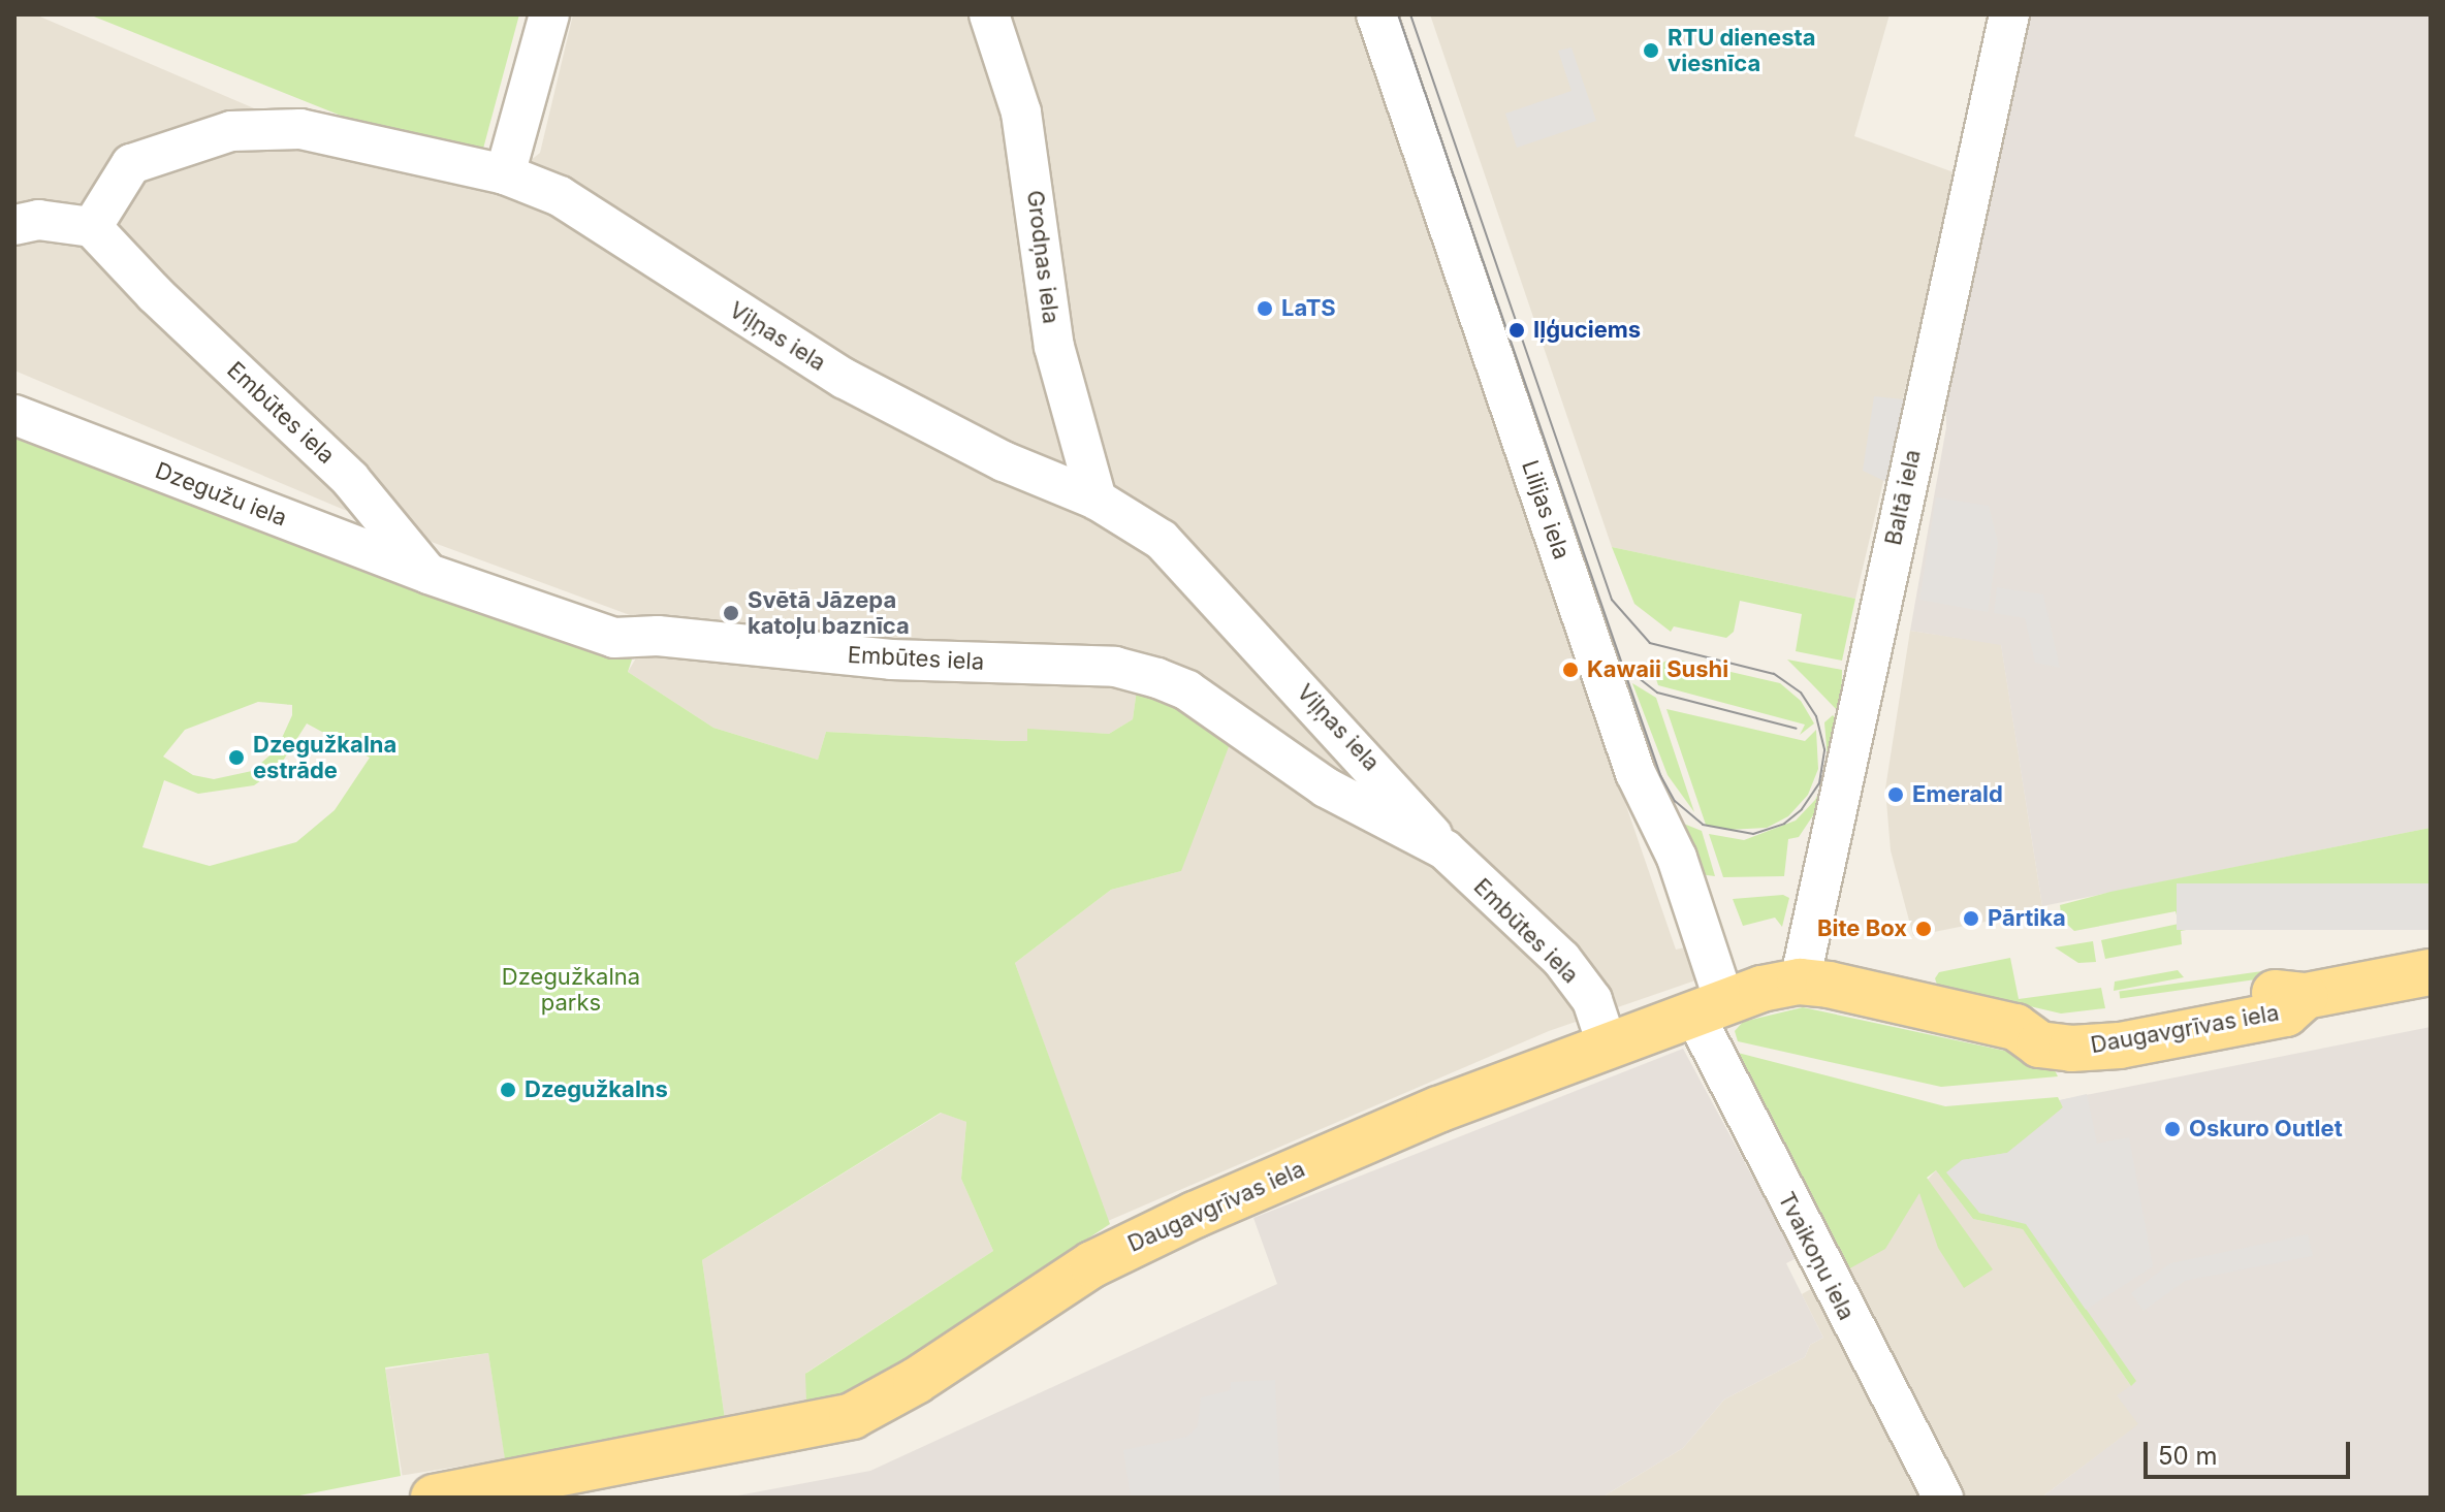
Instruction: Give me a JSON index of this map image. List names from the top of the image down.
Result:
{
  "streets": {
    "main road": ["Daugavgrīvas iela"],
    "street": [
      "Grodņas iela",
      "Viļņas iela",
      "Embūtes iela",
      "Dzegužu iela",
      "Baltā iela",
      "Lilijas iela",
      "Tvaikoņu iela"
    ]
  },
  "crossings": [
    ["Grodņas iela", "Viļņas iela"],
    ["Viļņas iela", "Embūtes iela"],
    ["Embūtes iela", "Dzegužu iela"],
    ["Embūtes iela", "Daugavgrīvas iela"],
    ["Baltā iela", "Daugavgrīvas iela"],
    ["Lilijas iela", "Daugavgrīvas iela"],
    ["Lilijas iela", "Tvaikoņu iela"],
    ["Daugavgrīvas iela", "Tvaikoņu iela"]
  ],
  "parks": ["Dzegužkalna parks"],
  "places": [
    "RTU dienesta viesnīca",
    "LaTS",
    "Iļģuciems",
    "Svētā Jāzepa katoļu baznīca",
    "Kawaii Sushi",
    "Dzegužkalna estrāde",
    "Emerald",
    "Pārtika",
    "Bite Box",
    "Dzegužkalns",
    "Oskuro Outlet"
  ],
  "scale_bar": "50 m"
}
